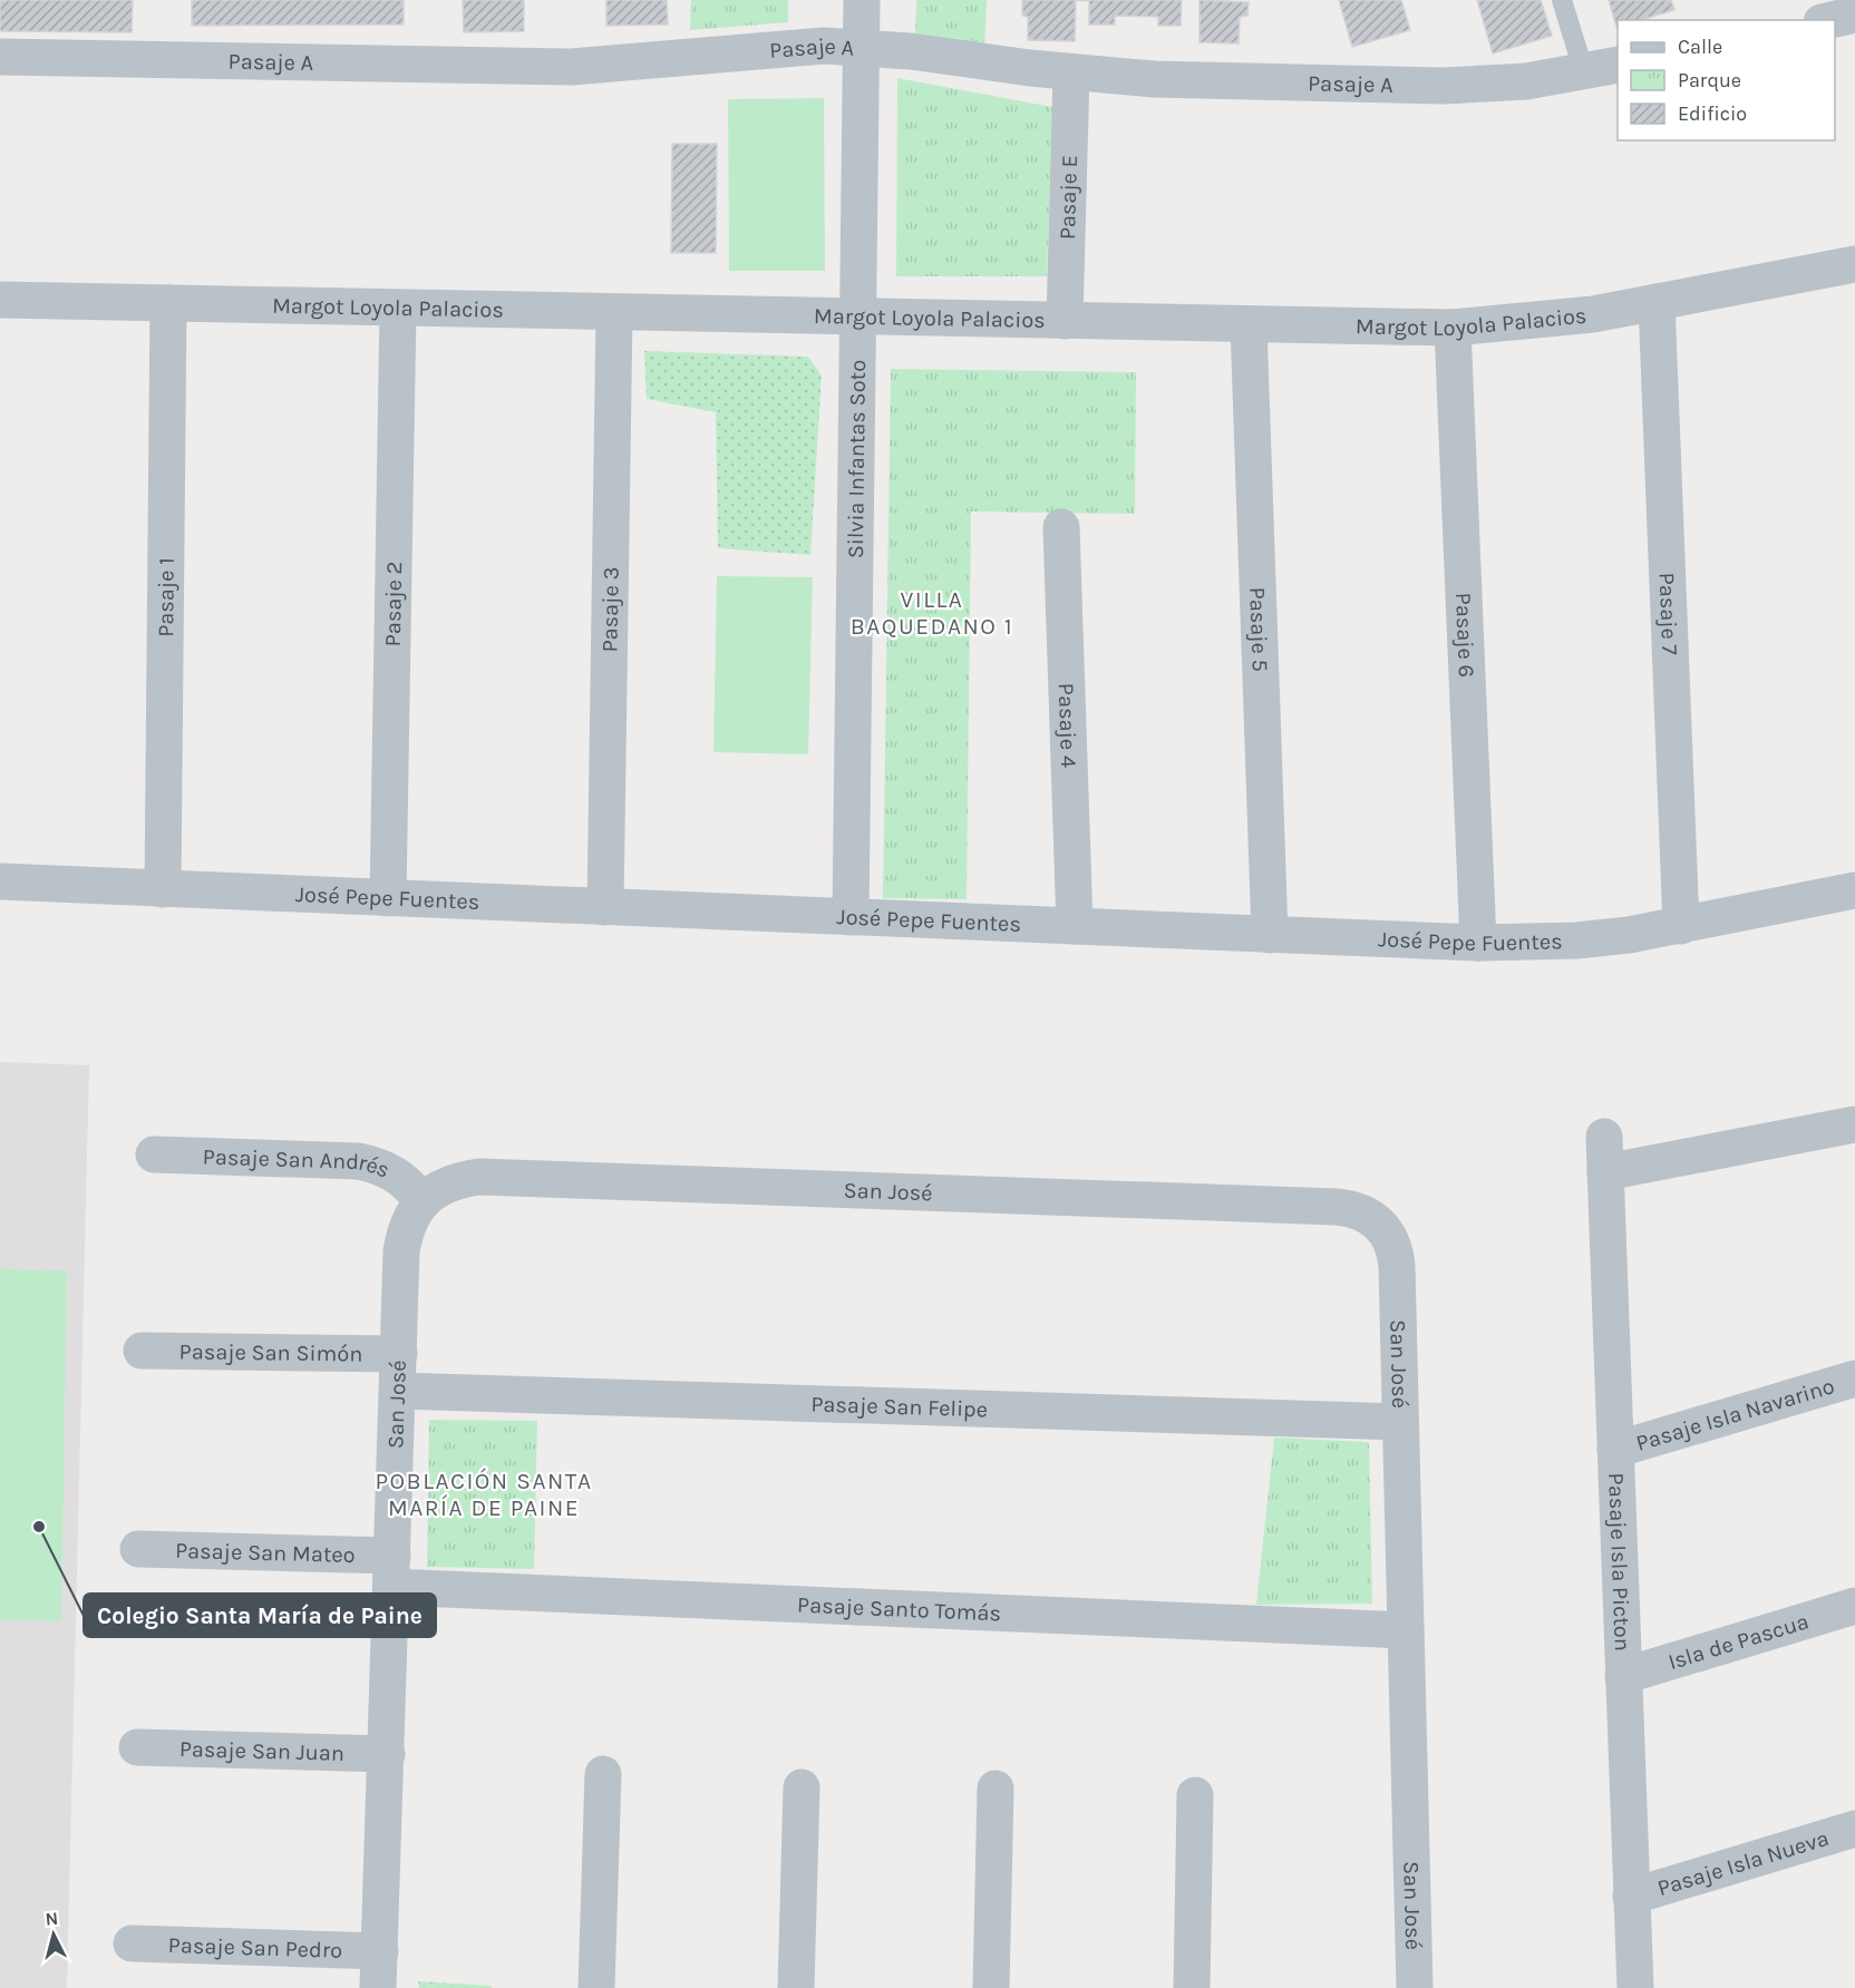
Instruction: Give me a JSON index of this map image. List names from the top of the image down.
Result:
{
  "streets": {
    "street": [
      "Pasaje A",
      "Pasaje E",
      "Margot Loyola Palacios",
      "Silvia Infantas Soto",
      "Pasaje 1",
      "Pasaje 2",
      "Pasaje 3",
      "Pasaje 7",
      "Pasaje 5",
      "Pasaje 6",
      "Pasaje 4",
      "José Pepe Fuentes",
      "Pasaje San Andrés",
      "San José",
      "Pasaje San Simón",
      "Pasaje San Felipe",
      "Pasaje Isla Navarino",
      "Pasaje San Mateo",
      "Pasaje Isla Picton",
      "Pasaje Santo Tomás",
      "Isla de Pascua",
      "Pasaje San Juan",
      "Pasaje Isla Nueva",
      "Pasaje San Pedro"
    ]
  },
  "crossings": [
    ["Pasaje A", "Pasaje E"],
    ["Pasaje A", "Silvia Infantas Soto"],
    ["Pasaje E", "Margot Loyola Palacios"],
    ["Margot Loyola Palacios", "Silvia Infantas Soto"],
    ["Margot Loyola Palacios", "Pasaje 1"],
    ["Margot Loyola Palacios", "Pasaje 2"],
    ["Margot Loyola Palacios", "Pasaje 3"],
    ["Margot Loyola Palacios", "Pasaje 7"],
    ["Margot Loyola Palacios", "Pasaje 5"],
    ["Margot Loyola Palacios", "Pasaje 6"],
    ["Silvia Infantas Soto", "José Pepe Fuentes"],
    ["Pasaje 1", "José Pepe Fuentes"],
    ["Pasaje 2", "José Pepe Fuentes"],
    ["Pasaje 3", "José Pepe Fuentes"],
    ["Pasaje 7", "José Pepe Fuentes"],
    ["Pasaje 5", "José Pepe Fuentes"],
    ["Pasaje 6", "José Pepe Fuentes"],
    ["Pasaje 4", "José Pepe Fuentes"],
    ["Pasaje San Andrés", "San José"],
    ["San José", "Pasaje San Simón"],
    ["San José", "Pasaje San Felipe"],
    ["San José", "Pasaje San Mateo"],
    ["San José", "Pasaje Santo Tomás"],
    ["San José", "Pasaje San Juan"],
    ["San José", "Pasaje San Pedro"],
    ["Pasaje Isla Navarino", "Pasaje Isla Picton"],
    ["Pasaje San Mateo", "Pasaje Santo Tomás"],
    ["Pasaje Isla Picton", "Isla de Pascua"],
    ["Pasaje Isla Picton", "Pasaje Isla Nueva"]
  ],
  "districts": ["VILLA BAQUEDANO 1", "POBLACIÓN SANTA MARÍA DE PAINE"],
  "places": ["Colegio Santa María de Paine"],
  "legend": ["Calle", "Parque", "Edificio"],
  "north": "top"
}
